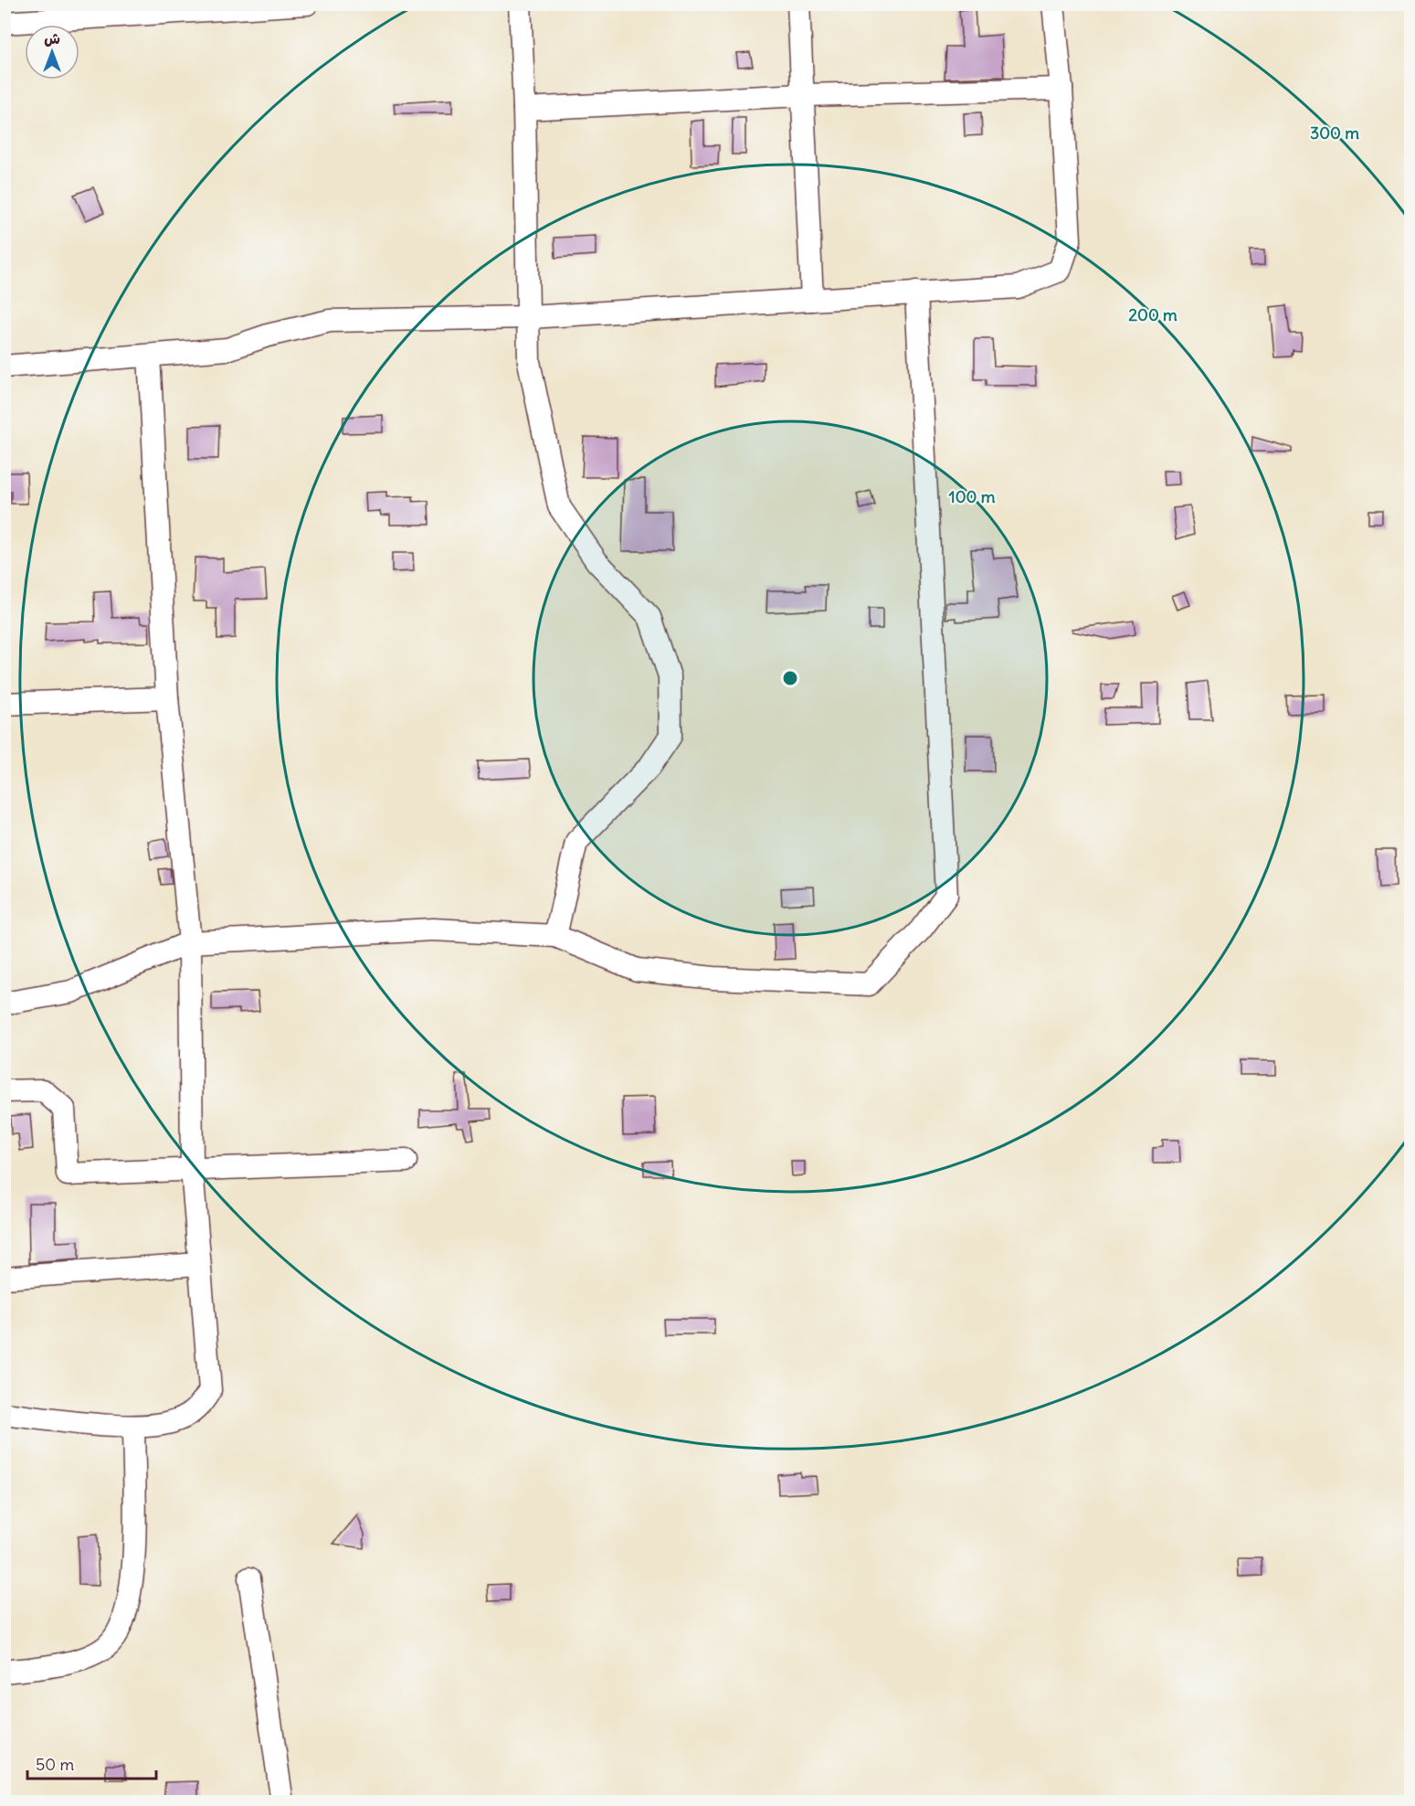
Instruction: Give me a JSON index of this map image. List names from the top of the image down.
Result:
{
  "scale_bar": "50 m",
  "north": "top",
  "rings": ["300 m", "200 m", "100 m"]
}
